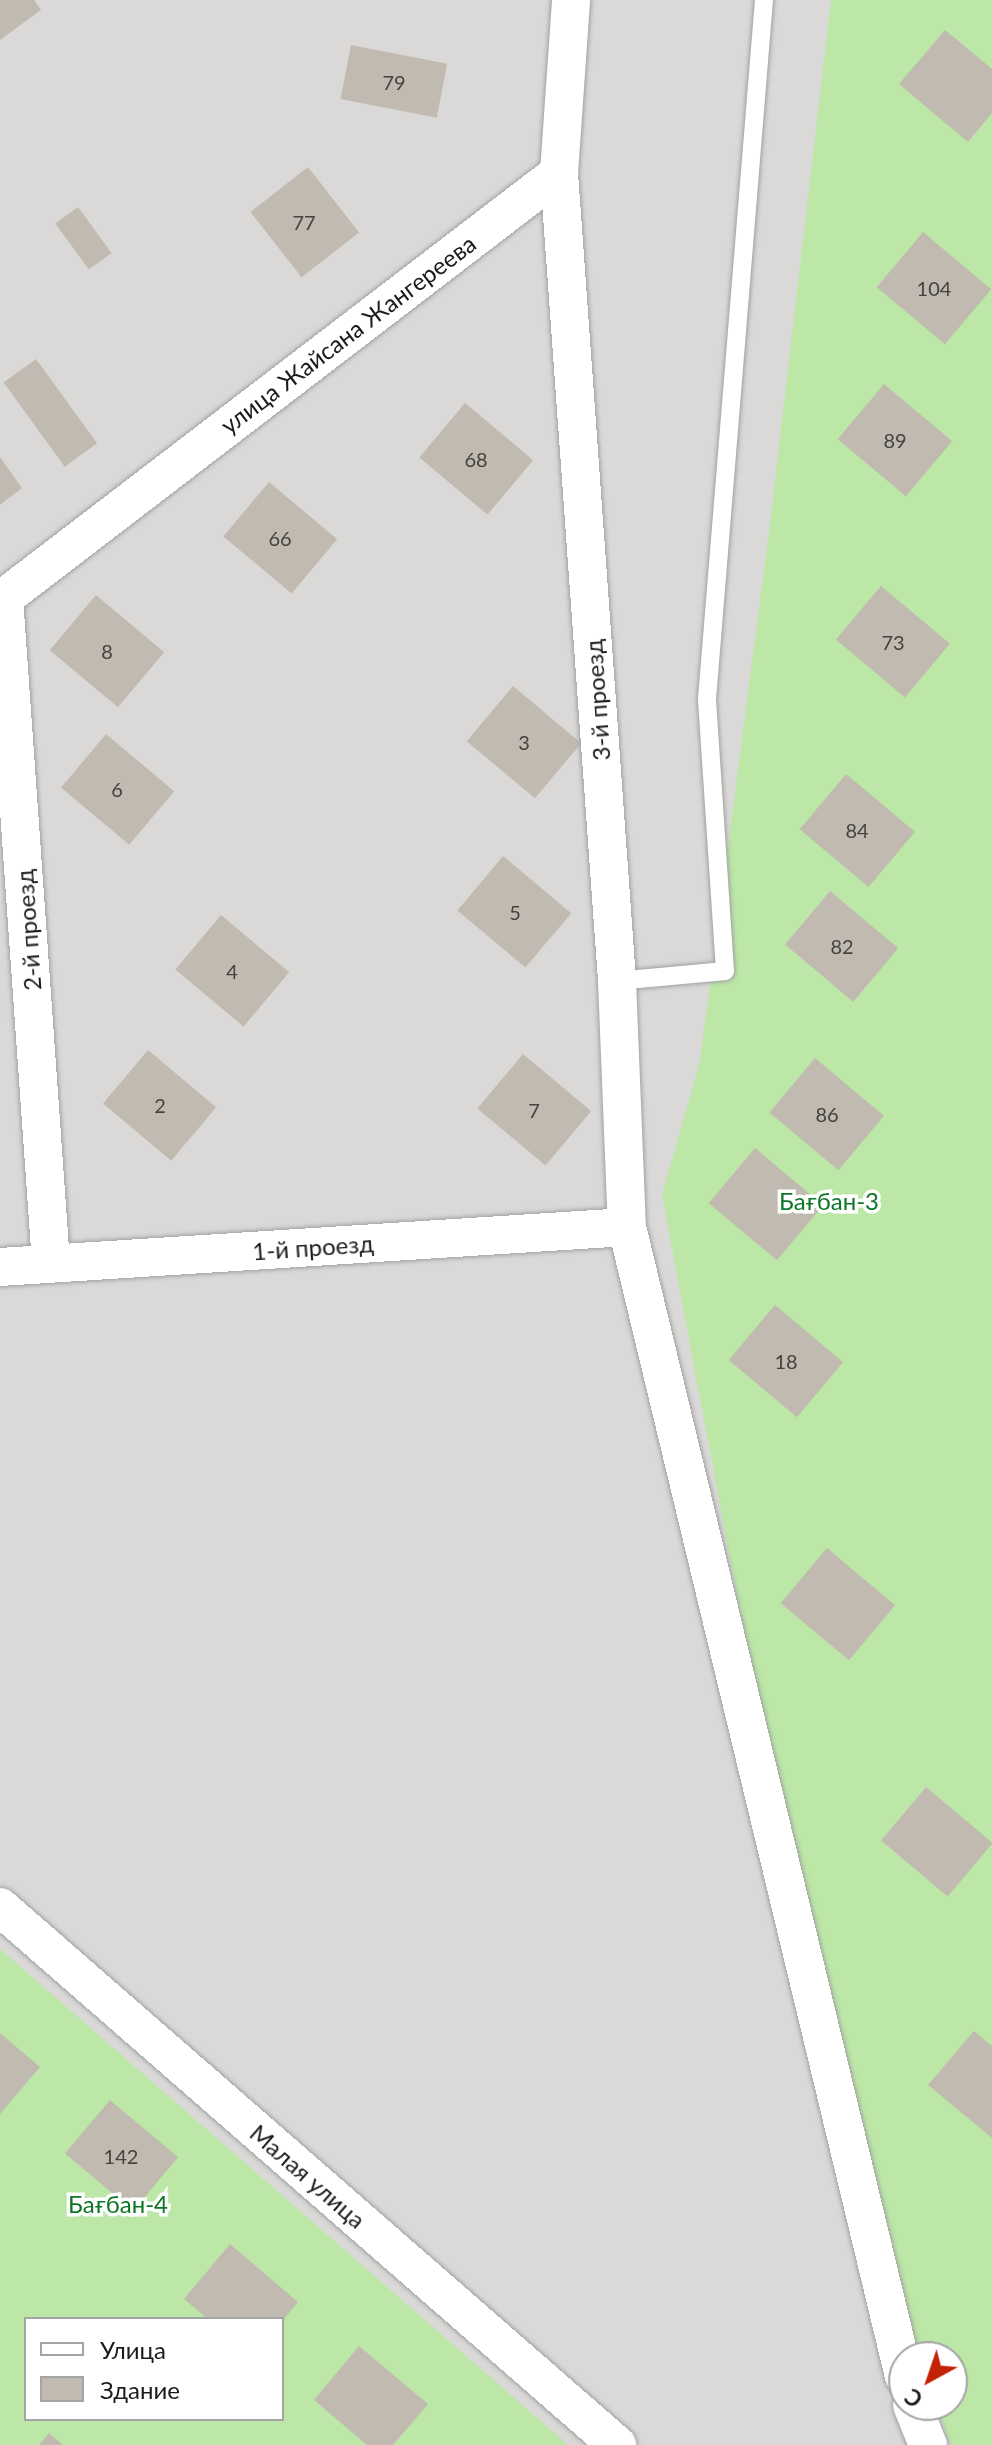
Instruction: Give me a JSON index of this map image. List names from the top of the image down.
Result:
{
  "streets": {
    "street": [
      "улица Жайсана Жангереева",
      "3-й проезд",
      "2-й проезд",
      "1-й проезд",
      "Малая улица"
    ]
  },
  "crossings": [
    ["улица Жайсана Жангереева", "3-й проезд"],
    ["улица Жайсана Жангереева", "2-й проезд"],
    ["3-й проезд", "1-й проезд"],
    ["2-й проезд", "1-й проезд"]
  ],
  "parks": ["Бағбан-3", "Бағбан-4"],
  "house_numbers": [
    "79",
    "77",
    "104",
    "89",
    "68",
    "66",
    "73",
    "8",
    "3",
    "6",
    "84",
    "5",
    "82",
    "4",
    "2",
    "7",
    "86",
    "18",
    "142"
  ],
  "legend": ["Улица", "Здание"],
  "north": "bottom left"
}
